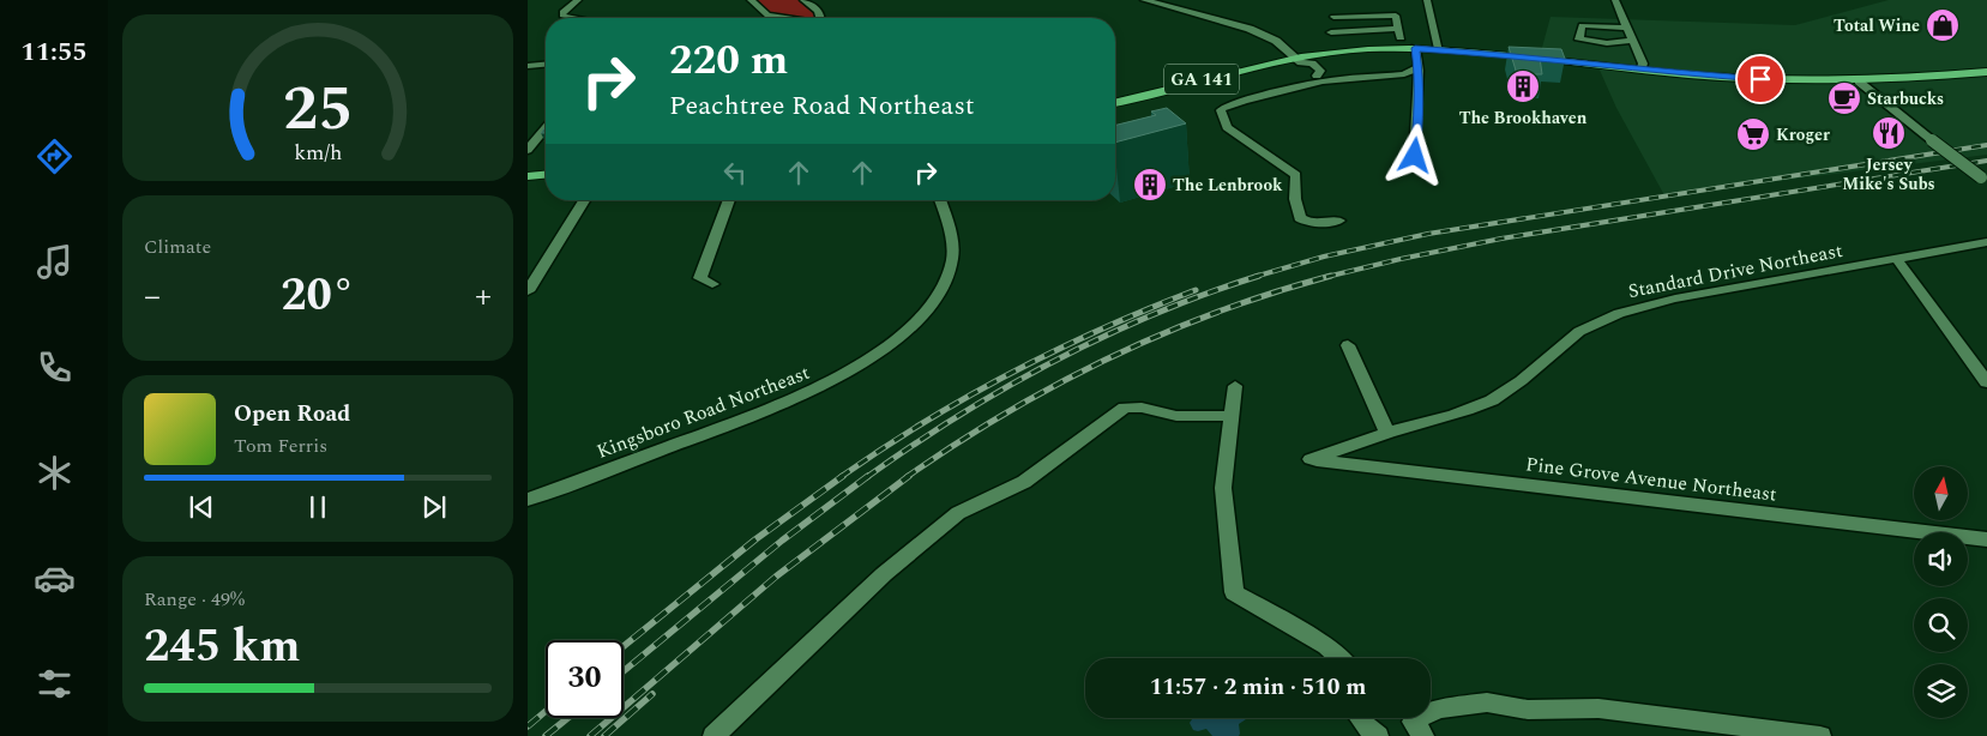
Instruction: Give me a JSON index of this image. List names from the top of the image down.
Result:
{
  "streets": {
    "highway": ["GA 141"],
    "street": ["Standard Drive Northeast", "Kingsboro Road Northeast", "Pine Grove Avenue Northeast"]
  },
  "crossings": [
    ["Standard Drive Northeast", "Pine Grove Avenue Northeast"]
  ],
  "places": {
    "shop": ["Total Wine"],
    "building": ["The Brookhaven", "The Lenbrook"],
    "cafe": ["Starbucks"],
    "restaurant": ["Jersey Mike's Subs"],
    "supermarket": ["Kroger"]
  },
  "north": "top",
  "page": {
    "tabs": "11:55",
    "turn": ["220 m", "Peachtree Road Northeast"],
    "tile": [
      "Climate",
      ["Range · 49%", "245 km"]
    ],
    "heat": ["−", "20°", "+"],
    "song": ["Open Road", "Tom Ferris"],
    "limit": "30",
    "trip": "11:57 · 2 min · 510 m",
    "gauge": ["25", "km/h"]
  }
}
